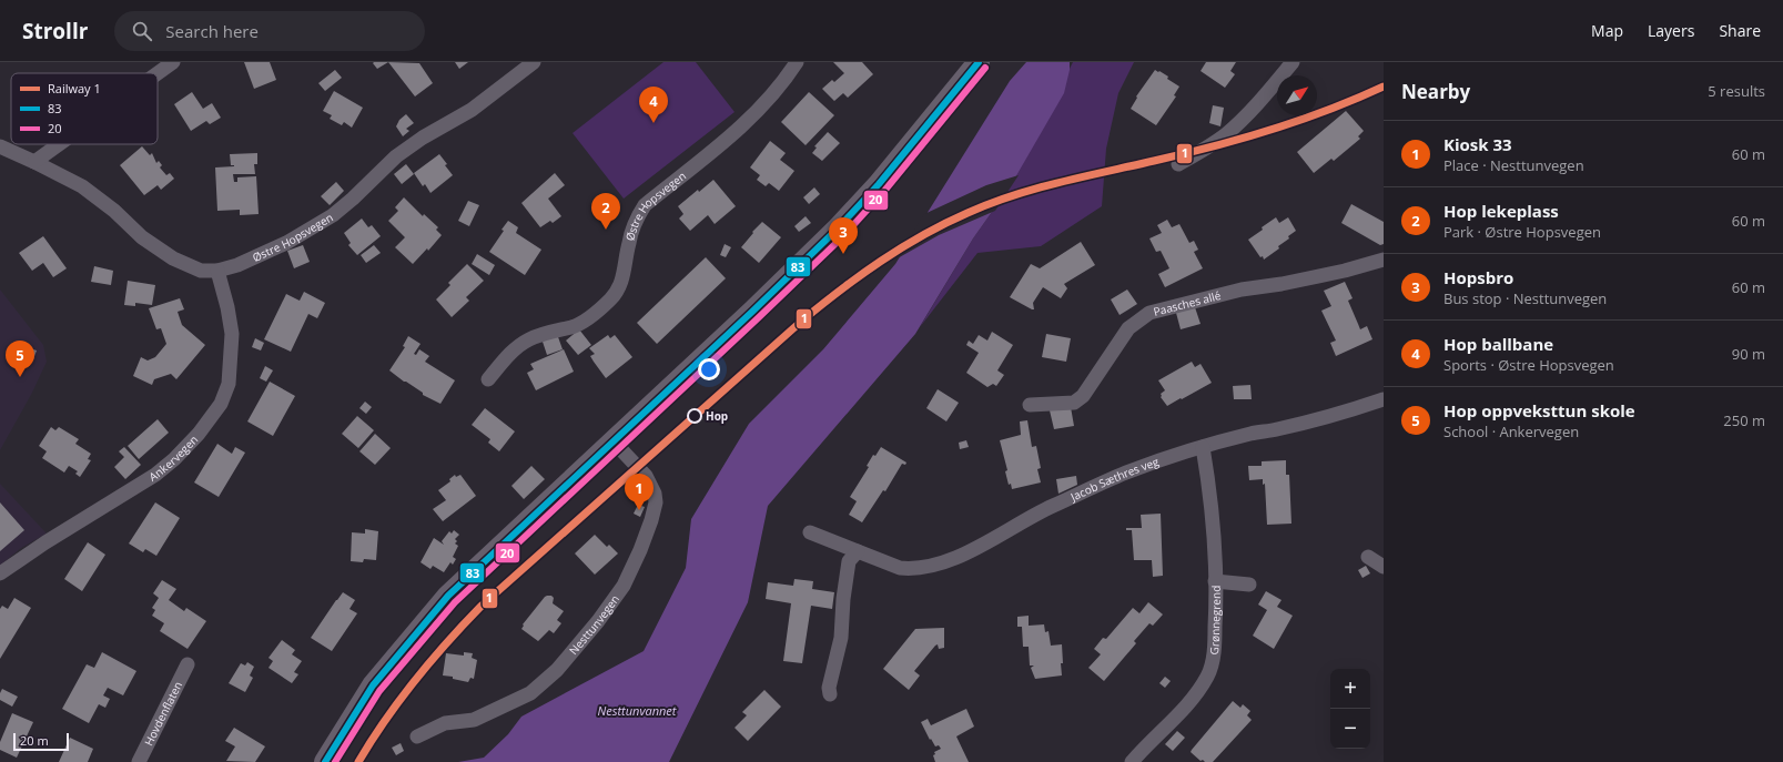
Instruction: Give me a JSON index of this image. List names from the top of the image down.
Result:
{
  "streets": {
    "street": [
      "Østre Hopsvegen",
      "Paasches allé",
      "Ankervegen",
      "Jacob Sæthres veg",
      "Grønnegrend",
      "Nesttunvegen",
      "Hovdenflaten"
    ]
  },
  "crossings": [
    ["Østre Hopsvegen", "Ankervegen"],
    ["Jacob Sæthres veg", "Grønnegrend"]
  ],
  "water": ["Nesttunvannet"],
  "places": ["Hop"],
  "lines": ["transit line 83", "transit line 20", "rail line 1"],
  "legend": ["Railway 1", "83", "20"],
  "scale_bar": "20 m",
  "north": "top right",
  "page": {
    "header": "Strollr",
    "search": "Search here",
    "nav": ["Map", "Layers", "Share"],
    "heading": ["Nearby", "5 results"],
    "pins": [
      "4",
      "2",
      "3",
      "5",
      "1"
    ],
    "list": [
      {
        "mark": "1",
        "name": "Kiosk 33",
        "note": "Place · Nesttunvegen",
        "value": "60 m"
      },
      {
        "mark": "2",
        "name": "Hop lekeplass",
        "note": "Park · Østre Hopsvegen",
        "value": "60 m"
      },
      {
        "mark": "3",
        "name": "Hopsbro",
        "note": "Bus stop · Nesttunvegen",
        "value": "60 m"
      },
      {
        "mark": "4",
        "name": "Hop ballbane",
        "note": "Sports · Østre Hopsvegen",
        "value": "90 m"
      },
      {
        "mark": "5",
        "name": "Hop oppveksttun skole",
        "note": "School · Ankervegen",
        "value": "250 m"
      }
    ],
    "map_buttons": ["+", "−"],
    "scale": "20 m"
  }
}
